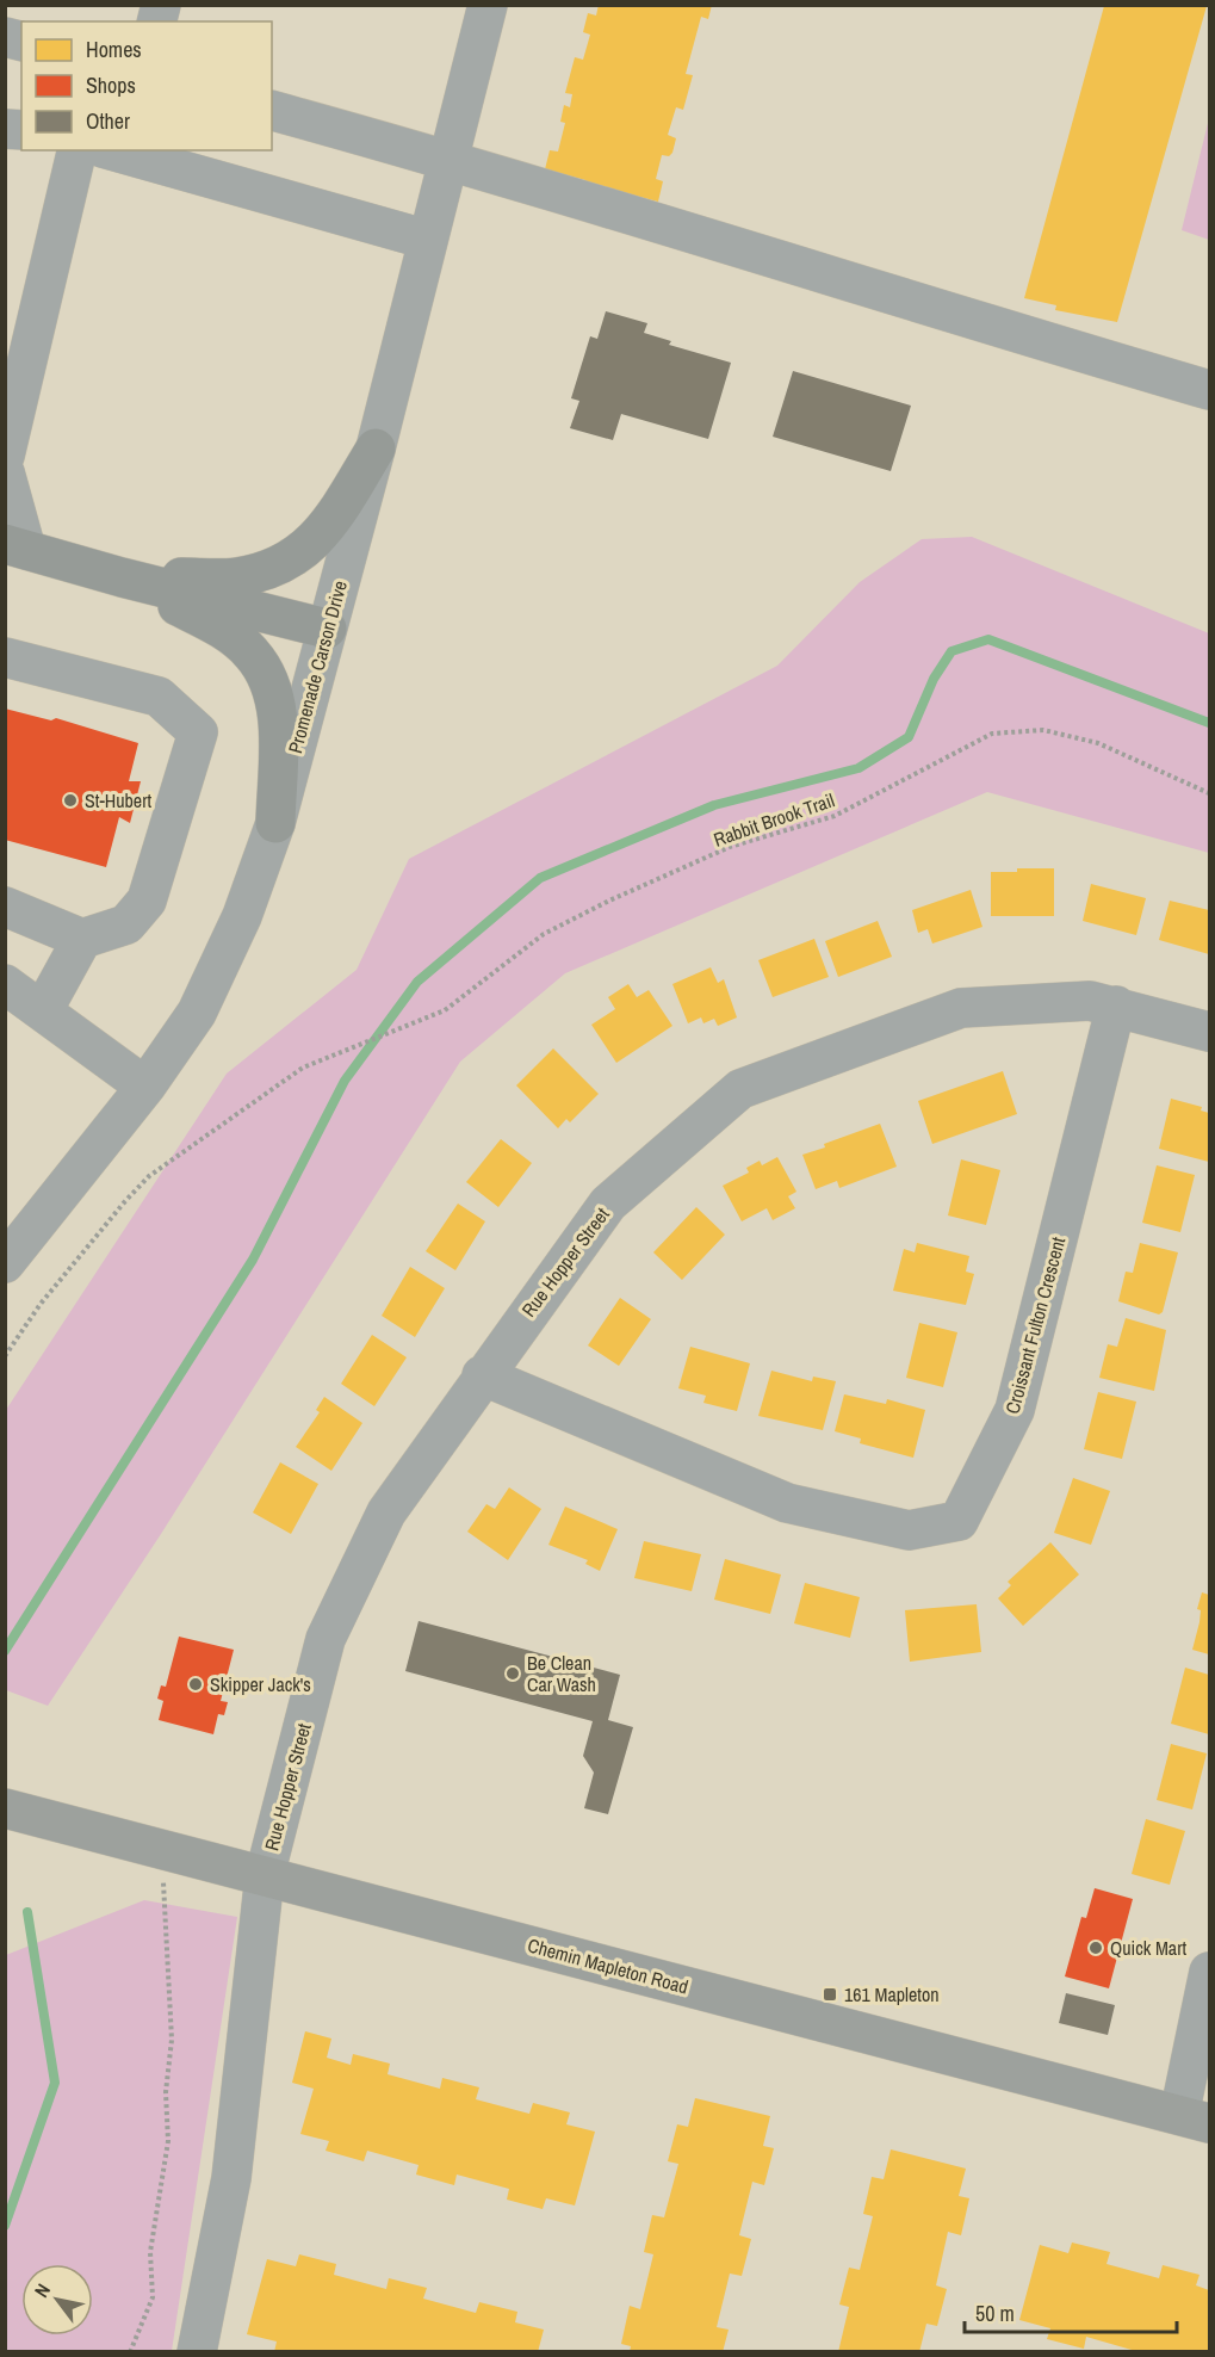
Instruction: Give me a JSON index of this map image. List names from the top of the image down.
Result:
{
  "streets": {
    "main road": ["Chemin Mapleton Road"],
    "street": ["Promenade Carson Drive", "Rue Hopper Street", "Croissant Fulton Crescent"],
    "path": ["Rabbit Brook Trail"]
  },
  "crossings": [
    ["Rue Hopper Street", "Croissant Fulton Crescent"],
    ["Rue Hopper Street", "Chemin Mapleton Road"]
  ],
  "places": {
    "other": [
      "St-Hubert",
      "Be Clean Car Wash",
      "Skipper Jack's",
      "Quick Mart"
    ],
    "transit": ["161 Mapleton"]
  },
  "legend": ["Homes", "Shops", "Other"],
  "scale_bar": "50 m",
  "north": "top left"
}
